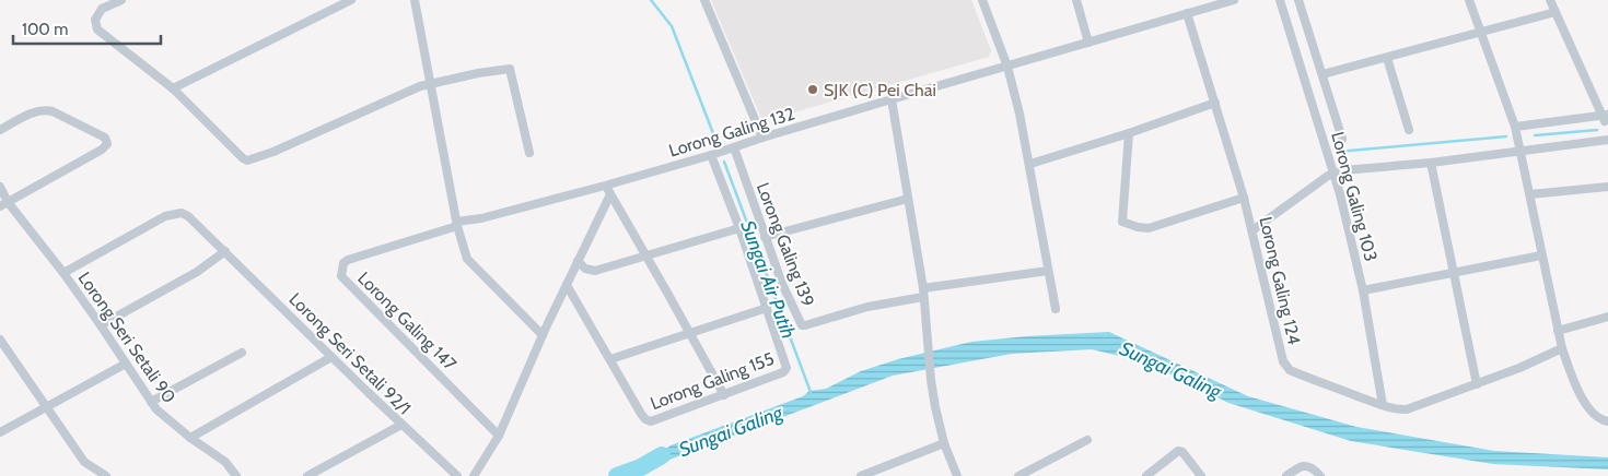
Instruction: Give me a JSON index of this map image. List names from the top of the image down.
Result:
{
  "streets": {
    "street": [
      "Lorong Galing 132",
      "Lorong Galing 103",
      "Lorong Galing 139",
      "Lorong Galing 124",
      "Lorong Galing 147",
      "Lorong Seri Setali 90",
      "Lorong Seri Setali 92/1",
      "Lorong Galing 155"
    ]
  },
  "crossings": [
    ["Lorong Galing 132", "Lorong Galing 139"],
    ["Lorong Galing 132", "Lorong Galing 124"],
    ["Lorong Galing 132", "Lorong Galing 147"],
    ["Lorong Galing 132", "Lorong Galing 155"],
    ["Lorong Galing 103", "Lorong Galing 124"],
    ["Lorong Seri Setali 90", "Lorong Seri Setali 92/1"]
  ],
  "water": ["Sungai Air Putih", "Sungai Galing"],
  "places": ["SJK (C) Pei Chai"],
  "scale_bar": "100 m"
}
